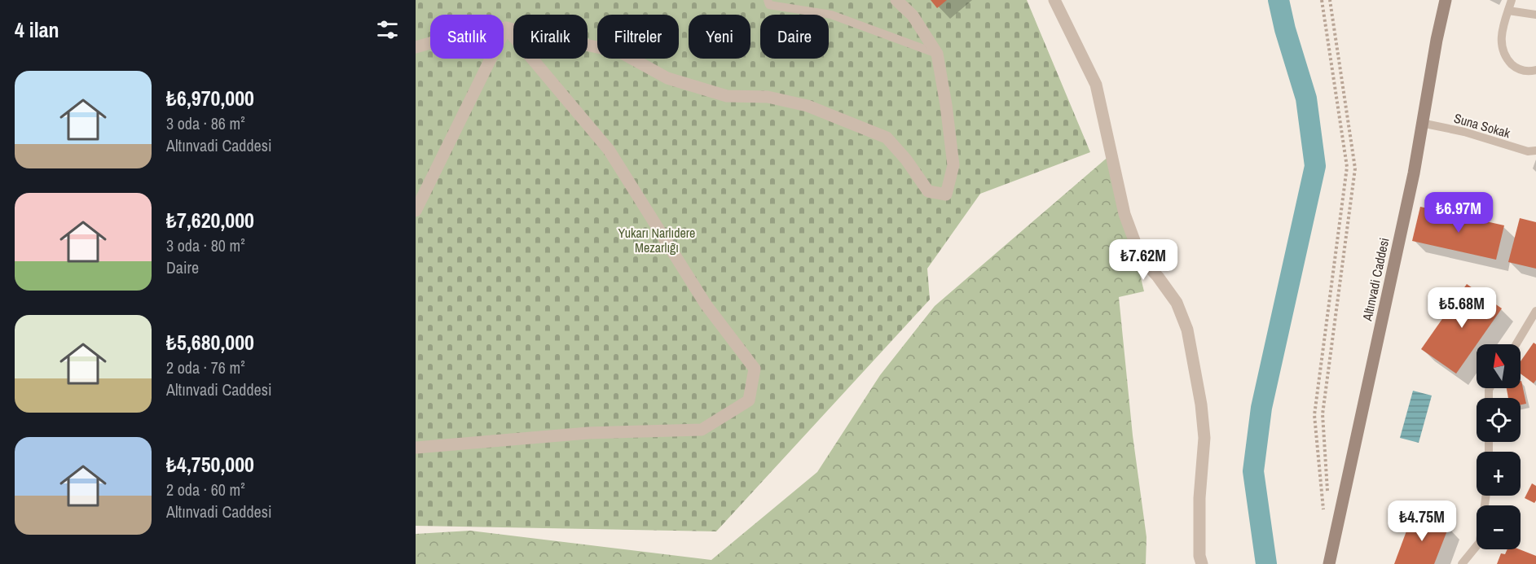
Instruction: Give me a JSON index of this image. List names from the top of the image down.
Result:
{
  "streets": {
    "street": ["Altınvadi Caddesi"],
    "lane": ["Suna Sokak"]
  },
  "crossings": [
    ["Suna Sokak", "Altınvadi Caddesi"]
  ],
  "parks": ["Yukarı Narlıdere Mezarlığı"],
  "north": "top",
  "page": {
    "heading": "4 ilan",
    "chip": [
      "Satılık",
      "Kiralık",
      "Filtreler",
      "Yeni",
      "Daire"
    ],
    "list": [
      {
        "name": "₺6,970,000",
        "note": "3 oda · 86 m² · Altınvadi Caddesi"
      },
      {
        "name": "₺7,620,000",
        "note": "3 oda · 80 m² · Daire"
      },
      {
        "name": "₺5,680,000",
        "note": "2 oda · 76 m² · Altınvadi Caddesi"
      },
      {
        "name": "₺4,750,000",
        "note": "2 oda · 60 m² · Altınvadi Caddesi"
      }
    ],
    "price": [
      "₺6.97M",
      "₺7.62M",
      "₺5.68M",
      "₺4.75M"
    ],
    "map_buttons": ["+", "−"]
  }
}
